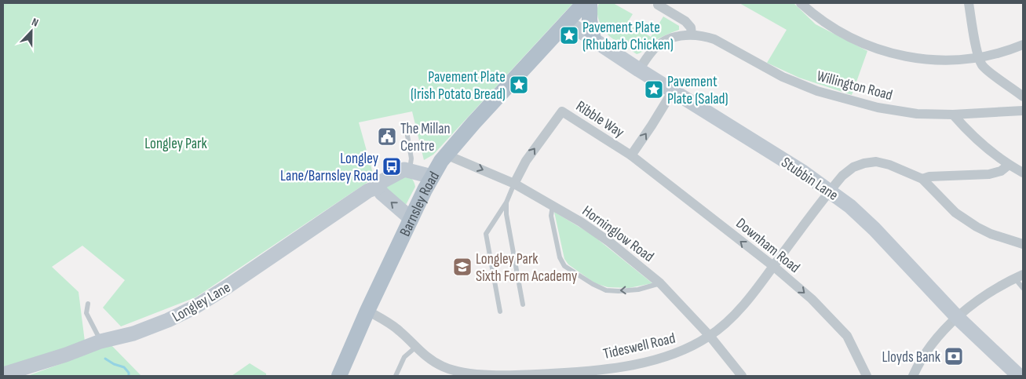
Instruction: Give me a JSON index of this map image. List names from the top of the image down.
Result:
{
  "streets": {
    "main road": ["Stubbin Lane", "Barnsley Road", "Longley Lane"],
    "street": [
      "Willington Road",
      "Ribble Way",
      "Horninglow Road",
      "Downham Road",
      "Tideswell Road"
    ]
  },
  "crossings": [
    ["Willington Road", "Stubbin Lane"],
    ["Ribble Way", "Stubbin Lane"],
    ["Ribble Way", "Horninglow Road"],
    ["Ribble Way", "Downham Road"],
    ["Stubbin Lane", "Barnsley Road"],
    ["Stubbin Lane", "Tideswell Road"],
    ["Barnsley Road", "Horninglow Road"],
    ["Barnsley Road", "Tideswell Road"],
    ["Horninglow Road", "Tideswell Road"],
    ["Downham Road", "Tideswell Road"]
  ],
  "parks": ["Longley Park"],
  "places": {
    "place": ["Pavement Plate (Rhubarb Chicken)", "Pavement Plate (Irish Potato Bread)", "Pavement Plate (Salad)"],
    "public building": ["The Millan Centre"],
    "bus stop": ["Longley Lane/Barnsley Road"],
    "school or university": ["Longley Park Sixth Form Academy"],
    "bank": ["Lloyds Bank"]
  },
  "north": "top"
}
